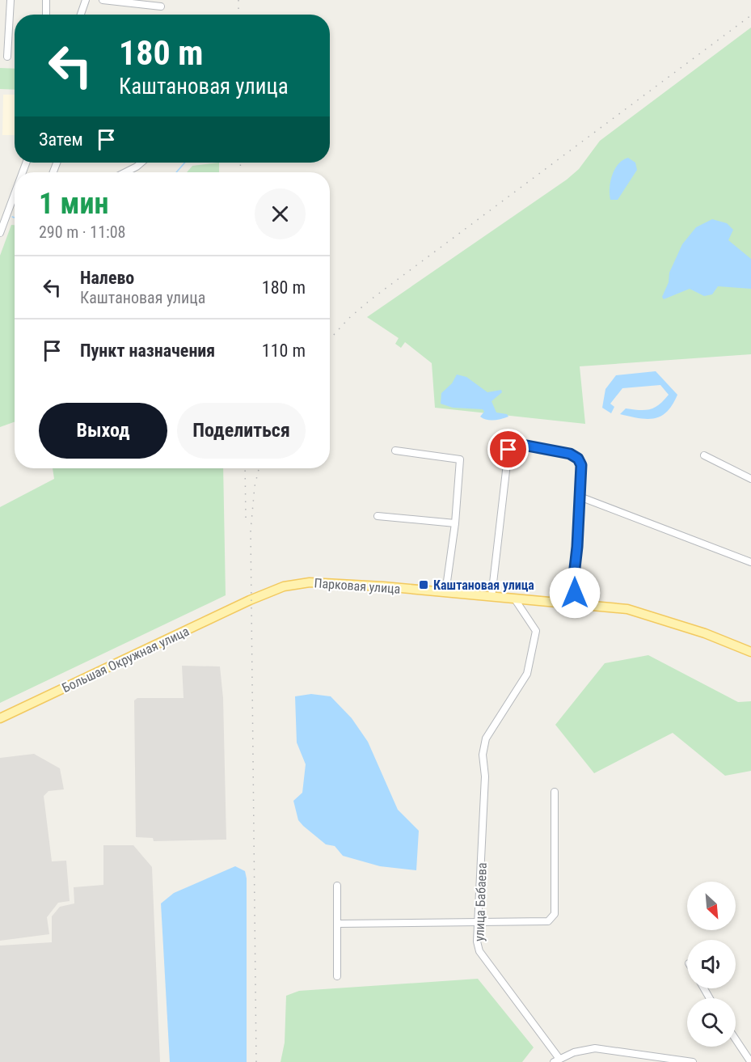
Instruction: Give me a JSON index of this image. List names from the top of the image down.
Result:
{
  "streets": {
    "main road": ["Парковая улица", "Большая Окружная улица"],
    "street": ["улица Бабаева"]
  },
  "crossings": [
    ["Парковая улица", "Большая Окружная улица"],
    ["Парковая улица", "улица Бабаева"]
  ],
  "places": {
    "transit": ["Каштановая улица"]
  },
  "north": "bottom right",
  "page": {
    "turn": ["180 m", "Каштановая улица"],
    "then": "Затем",
    "heading": ["1 мин", "290 m · 11:08"],
    "list": [
      {
        "name": "Налево",
        "note": "Каштановая улица",
        "value": "180 m"
      },
      {
        "name": "Пункт назначения",
        "value": "110 m"
      }
    ],
    "buttons": ["Выход", "Поделиться"]
  }
}
